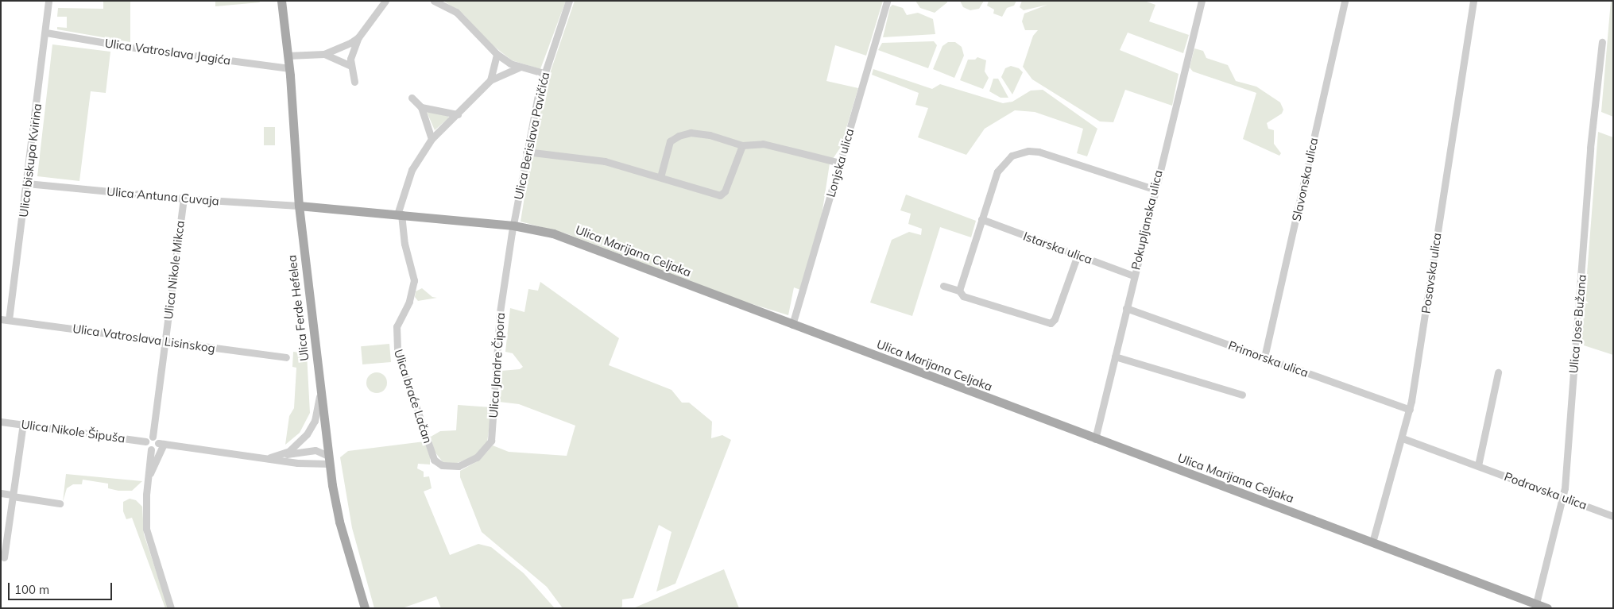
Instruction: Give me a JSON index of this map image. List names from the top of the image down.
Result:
{
  "streets": {
    "main road": ["Ulica Marijana Celjaka", "Ulica Ferde Hefelea"],
    "street": [
      "Ulica Vatroslava Jagića",
      "Ulica Berislava Pavičića",
      "Ulica biskupa Kvirina",
      "Lonjska ulica",
      "Slavonska ulica",
      "Ulica Antuna Cuvaja",
      "Pokupljanska ulica",
      "Istarska ulica",
      "Ulica Nikole Mikca",
      "Posavska ulica",
      "Ulica Jose Bužana",
      "Ulica Vatroslava Lisinskog",
      "Primorska ulica",
      "Ulica Jandre Čipora",
      "Ulica braće Lačan",
      "Ulica Nikole Šipuša",
      "Podravska ulica"
    ]
  },
  "crossings": [
    ["Ulica Vatroslava Jagića", "Ulica biskupa Kvirina"],
    ["Ulica Vatroslava Jagića", "Ulica Ferde Hefelea"],
    ["Ulica Berislava Pavičića", "Ulica Marijana Celjaka"],
    ["Ulica Berislava Pavičića", "Ulica Jandre Čipora"],
    ["Ulica biskupa Kvirina", "Ulica Antuna Cuvaja"],
    ["Ulica biskupa Kvirina", "Ulica Vatroslava Lisinskog"],
    ["Lonjska ulica", "Ulica Marijana Celjaka"],
    ["Slavonska ulica", "Primorska ulica"],
    ["Ulica Antuna Cuvaja", "Ulica Marijana Celjaka"],
    ["Ulica Antuna Cuvaja", "Ulica Nikole Mikca"],
    ["Ulica Antuna Cuvaja", "Ulica Ferde Hefelea"],
    ["Pokupljanska ulica", "Istarska ulica"],
    ["Pokupljanska ulica", "Ulica Marijana Celjaka"],
    ["Pokupljanska ulica", "Primorska ulica"],
    ["Ulica Marijana Celjaka", "Posavska ulica"],
    ["Ulica Marijana Celjaka", "Ulica Ferde Hefelea"],
    ["Ulica Marijana Celjaka", "Ulica Jose Bužana"],
    ["Ulica Marijana Celjaka", "Ulica Jandre Čipora"],
    ["Ulica Marijana Celjaka", "Ulica braće Lačan"],
    ["Ulica Nikole Mikca", "Ulica Vatroslava Lisinskog"],
    ["Posavska ulica", "Primorska ulica"],
    ["Posavska ulica", "Podravska ulica"],
    ["Ulica Jose Bužana", "Podravska ulica"],
    ["Ulica Jandre Čipora", "Ulica braće Lačan"]
  ],
  "scale_bar": "100 m"
}
